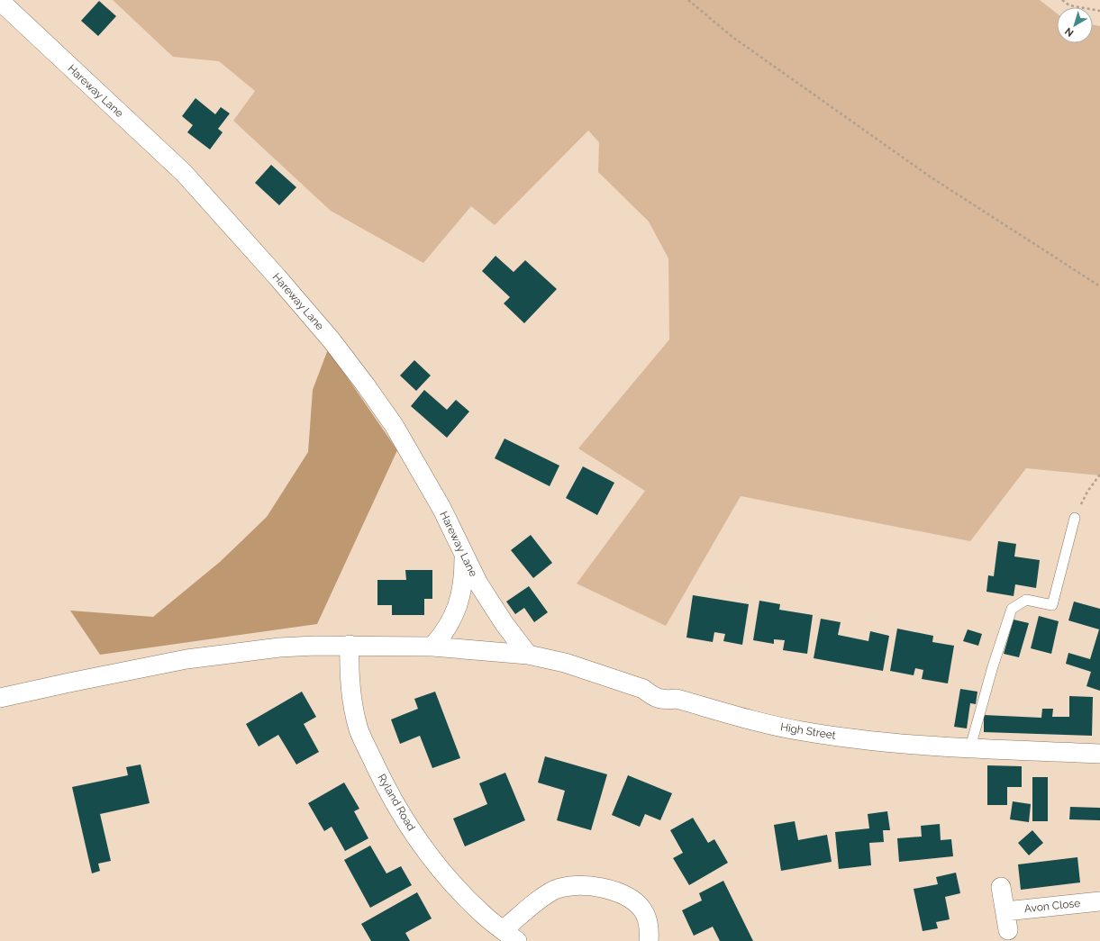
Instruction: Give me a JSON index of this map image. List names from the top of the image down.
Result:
{
  "streets": {
    "street": [
      "Hareway Lane",
      "High Street",
      "Ryland Road",
      "Avon Close"
    ]
  },
  "crossings": [
    ["Hareway Lane", "High Street"],
    ["High Street", "Ryland Road"]
  ],
  "north": "bottom left"
}
